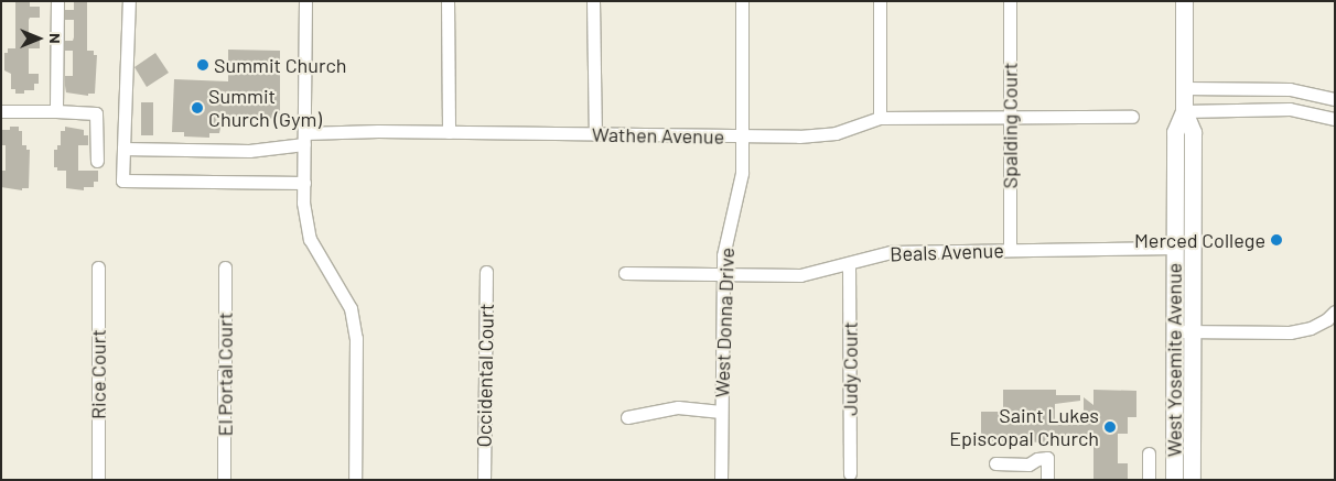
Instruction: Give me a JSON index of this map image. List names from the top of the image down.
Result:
{
  "streets": {
    "main road": ["West Yosemite Avenue"],
    "street": [
      "Spalding Court",
      "Wathen Avenue",
      "Beals Avenue",
      "West Donna Drive",
      "Judy Court",
      "Rice Court",
      "El Portal Court",
      "Occidental Court"
    ]
  },
  "crossings": [
    ["Spalding Court", "Wathen Avenue"],
    ["Spalding Court", "Beals Avenue"],
    ["Wathen Avenue", "West Donna Drive"],
    ["Beals Avenue", "West Donna Drive"],
    ["Beals Avenue", "West Yosemite Avenue"],
    ["Beals Avenue", "Judy Court"]
  ],
  "places": [
    "Summit Church",
    "Summit Church (Gym)",
    "Merced College",
    "Saint Lukes Episcopal Church"
  ],
  "north": "right"
}
